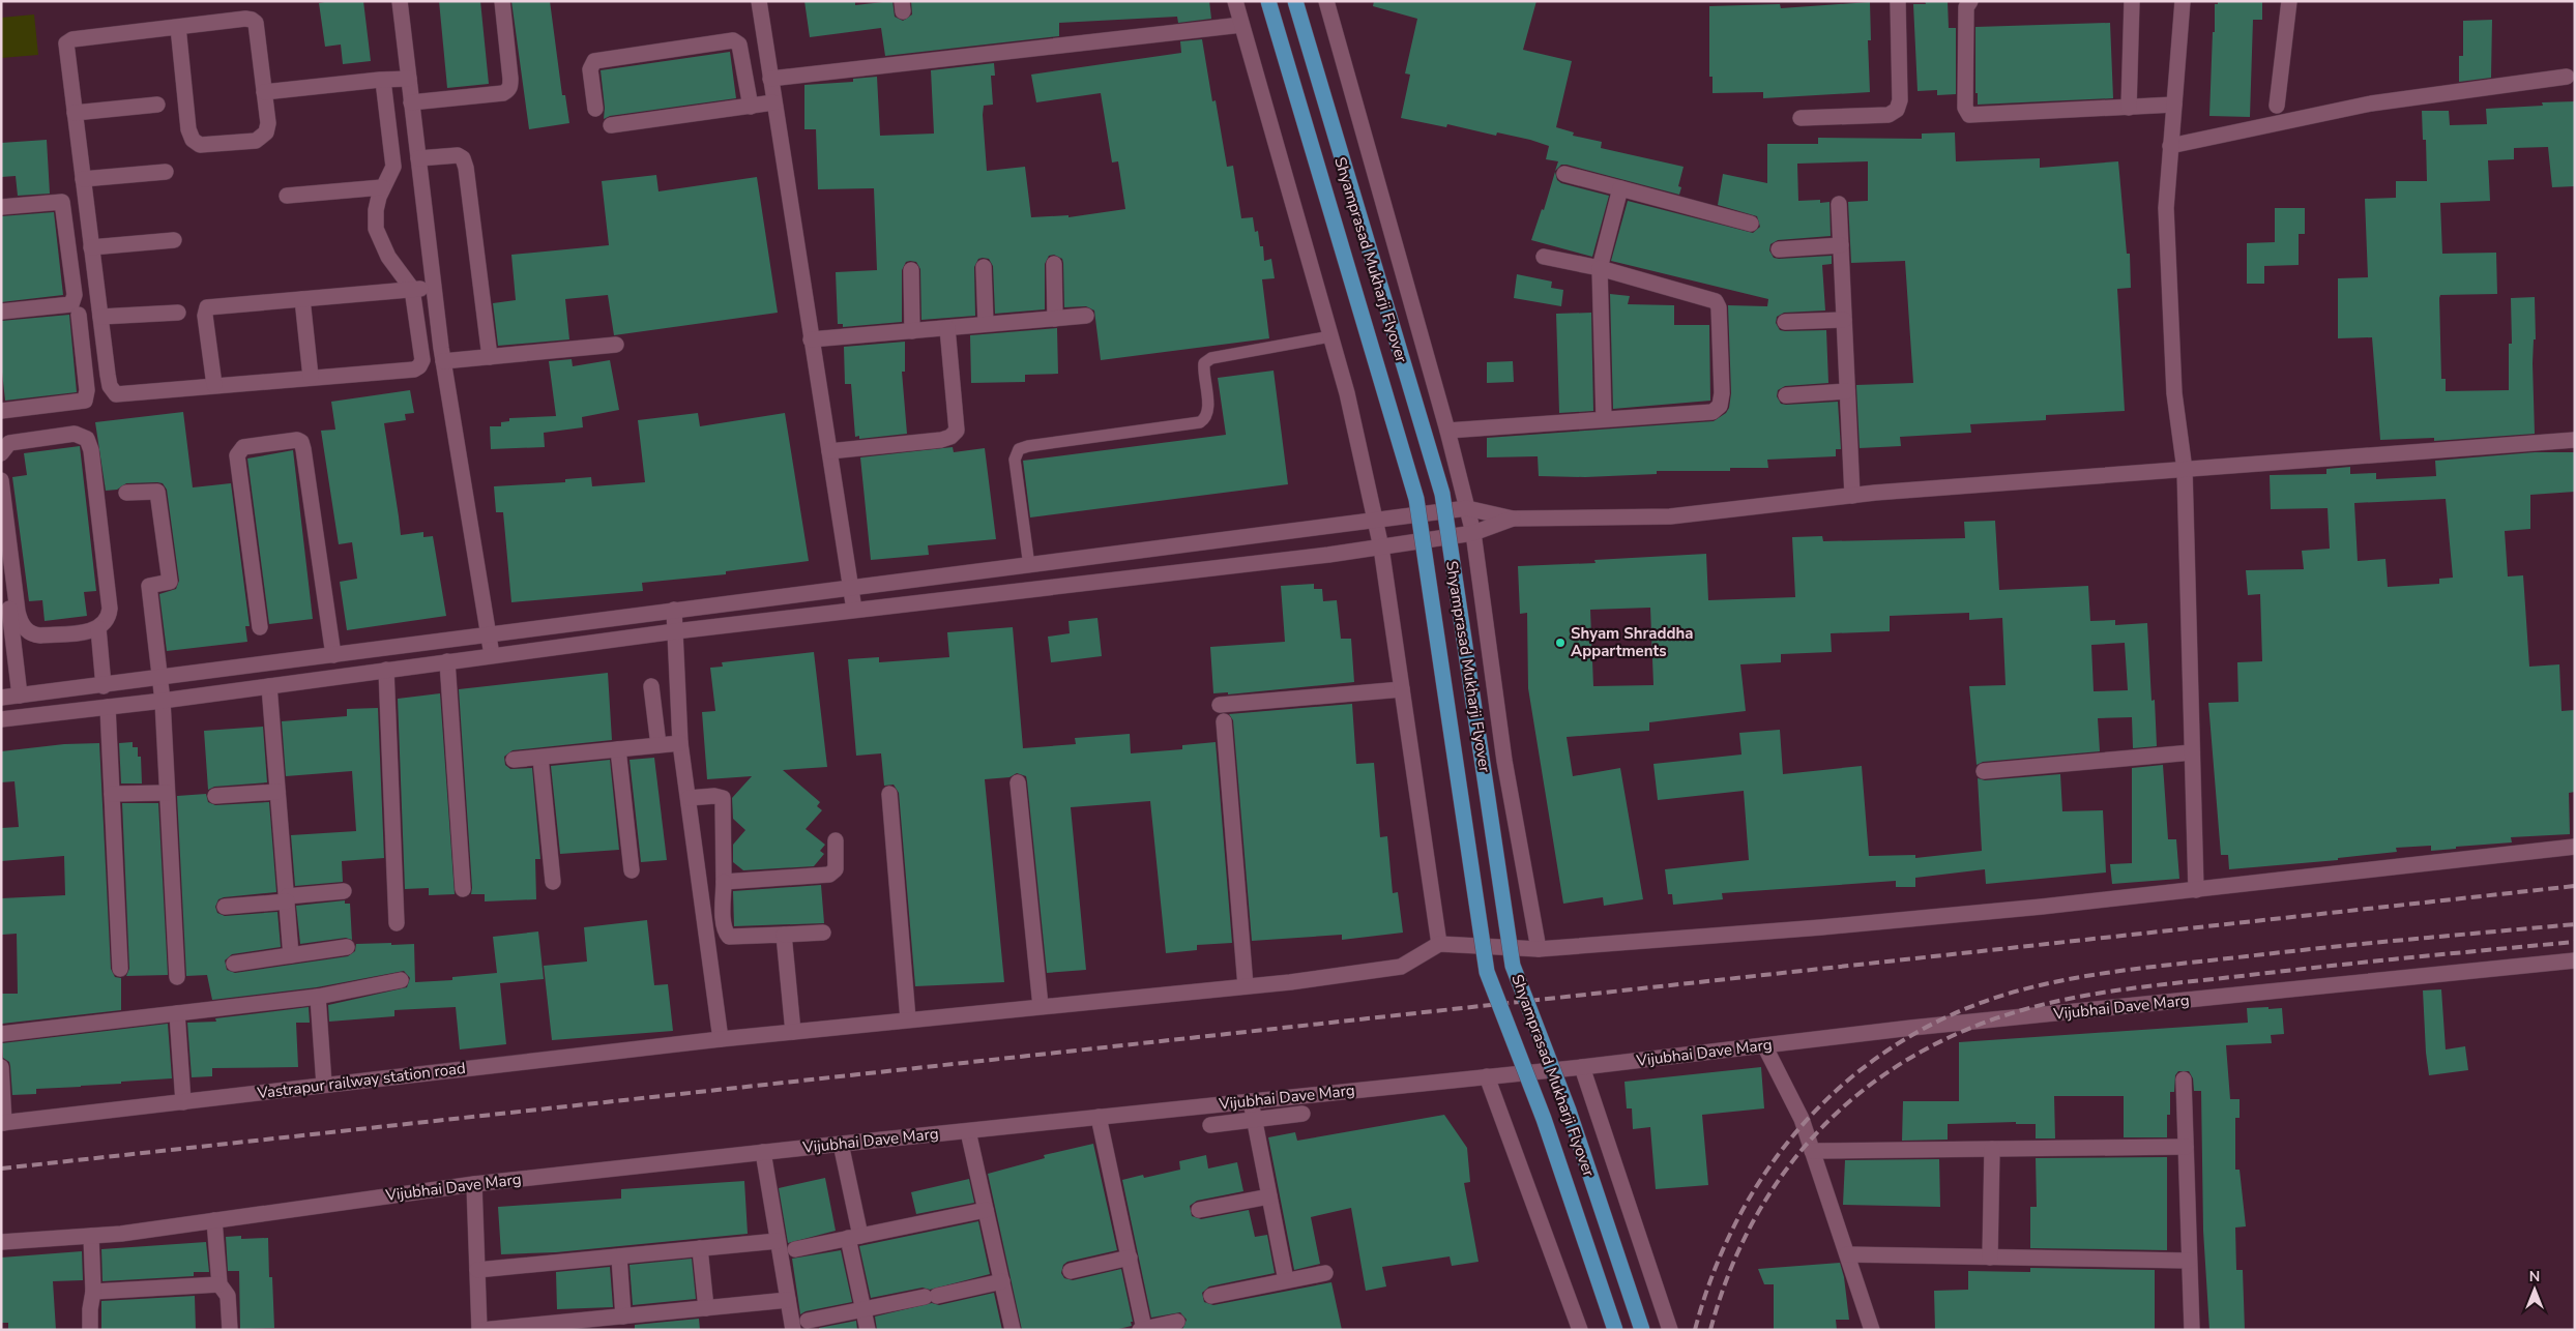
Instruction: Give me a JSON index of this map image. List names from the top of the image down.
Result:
{
  "streets": {
    "main road": ["Shyamprasad Mukharji Flyover"],
    "street": ["Vijubhai Dave Marg", "Vastrapur railway station road"]
  },
  "places": ["Shyam Shraddha Appartments"],
  "north": "top"
}
